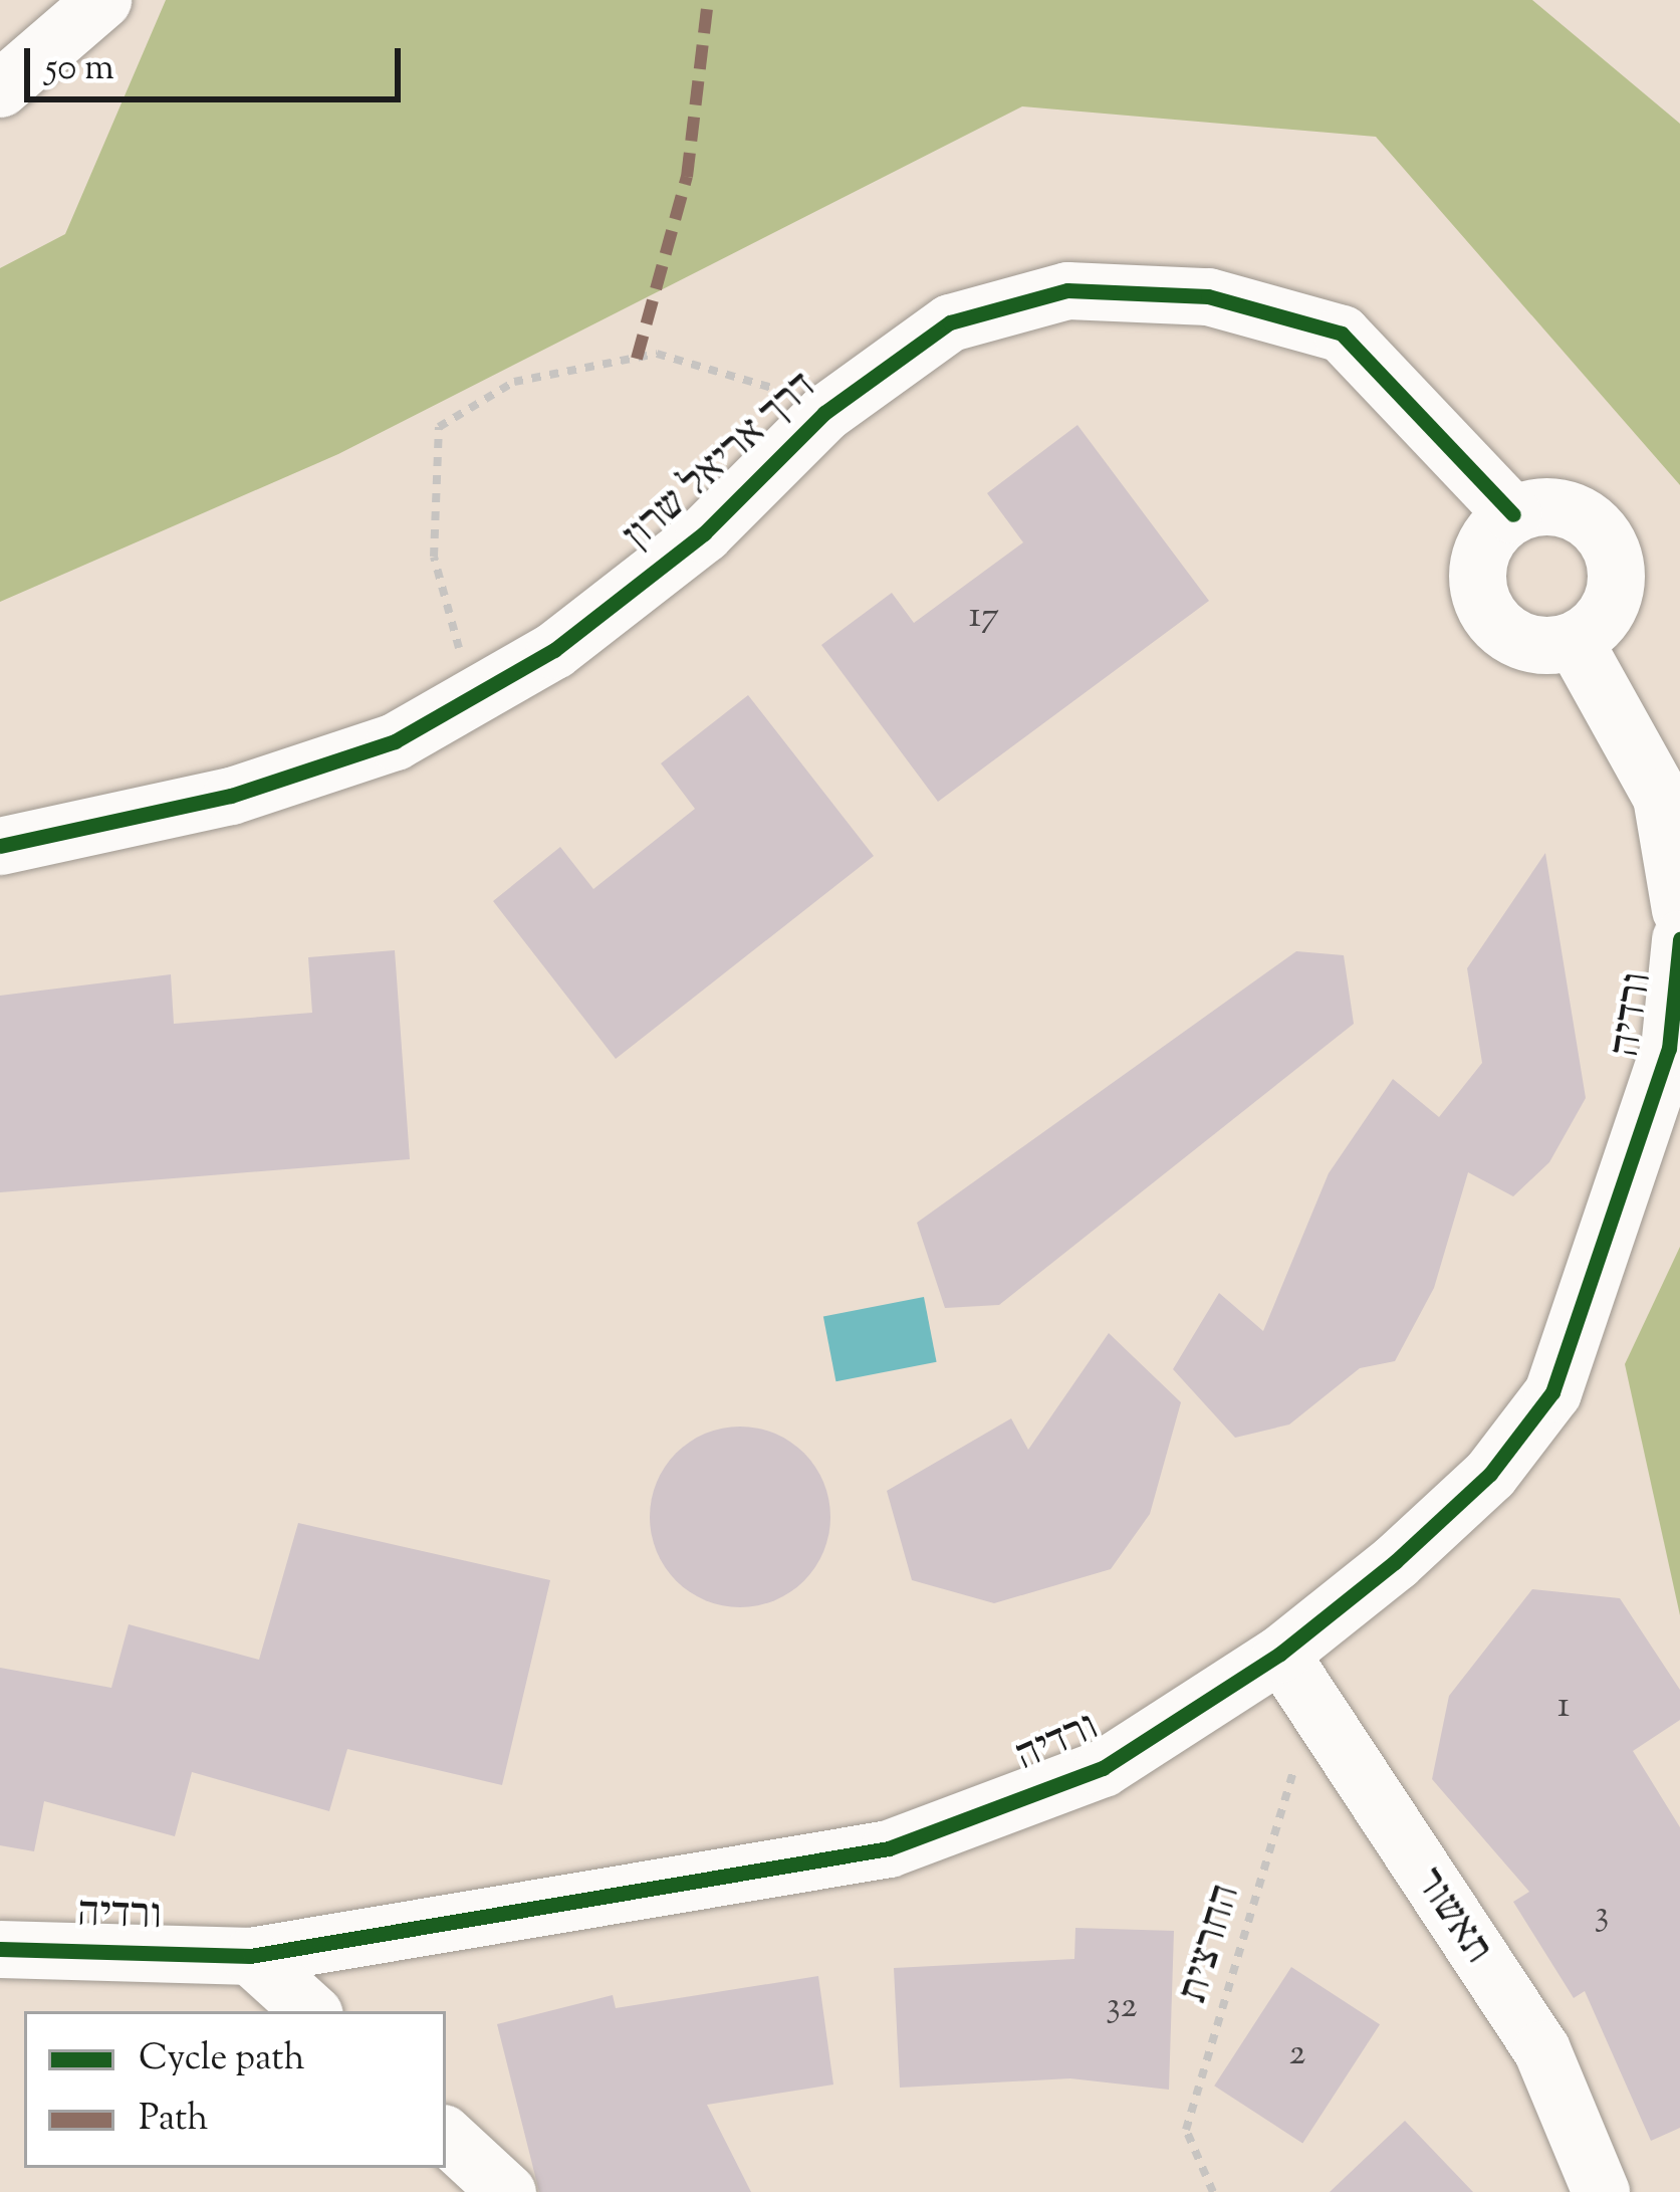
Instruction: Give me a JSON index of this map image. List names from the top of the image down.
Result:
{
  "streets": {
    "street": ["דרך אריאל שרון", "ורדיה", "תאשור"],
    "path": ["החרצית"]
  },
  "crossings": [
    ["ורדיה", "תאשור"],
    ["תאשור", "החרצית"]
  ],
  "house_numbers": [
    "17",
    "1",
    "3",
    "32",
    "2"
  ],
  "legend": ["Cycle path", "Path"],
  "scale_bar": "50 m"
}
